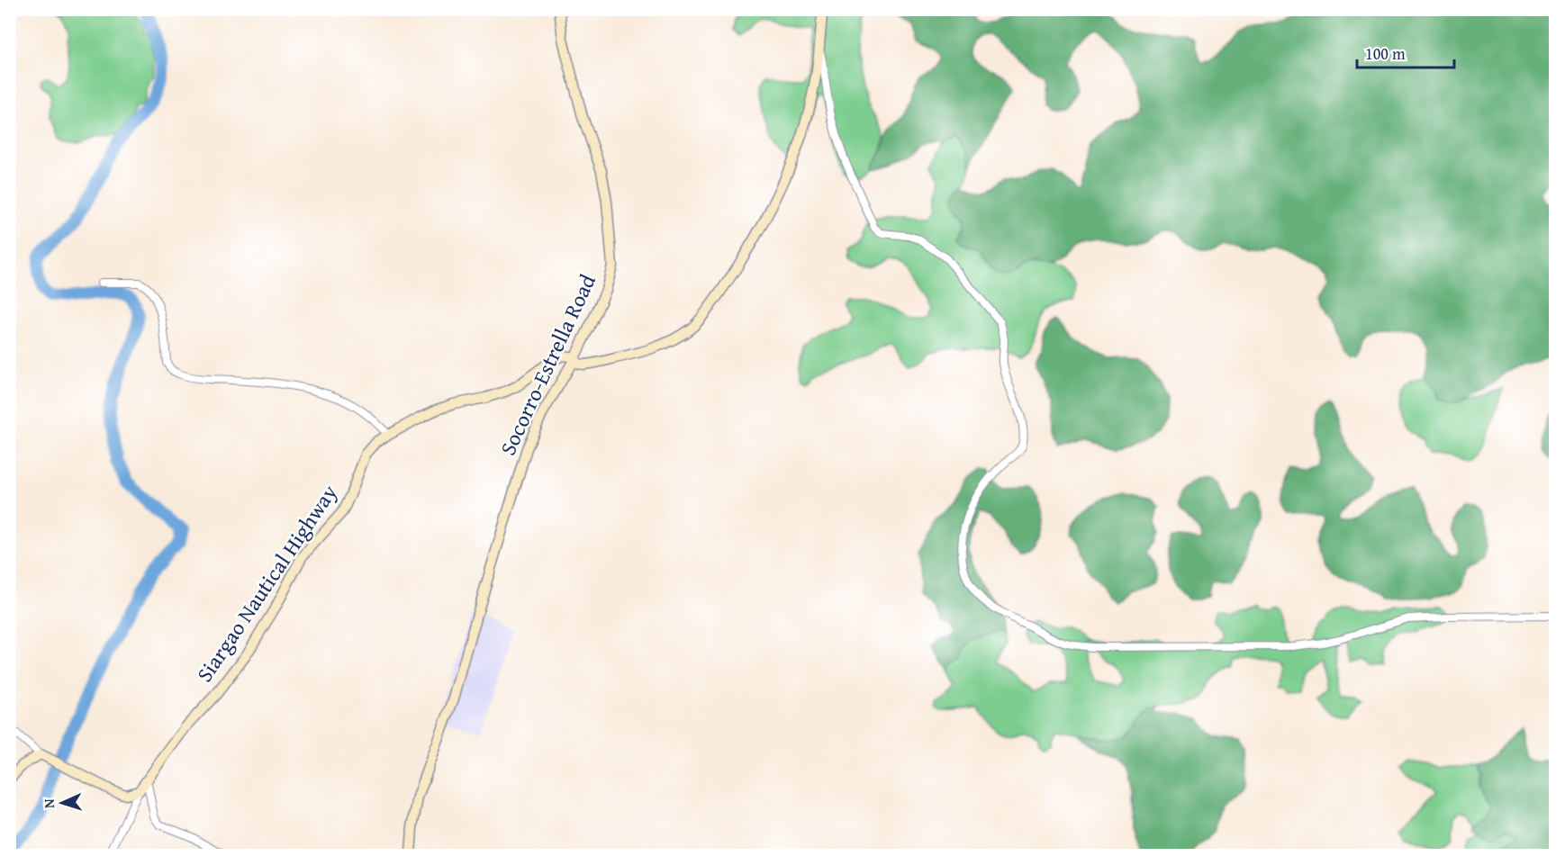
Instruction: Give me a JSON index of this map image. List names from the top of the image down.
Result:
{
  "streets": {
    "main road": ["Socorro-Estrella Road", "Siargao Nautical Highway"]
  },
  "crossings": [
    ["Socorro-Estrella Road", "Siargao Nautical Highway"]
  ],
  "scale_bar": "100 m",
  "north": "left"
}
